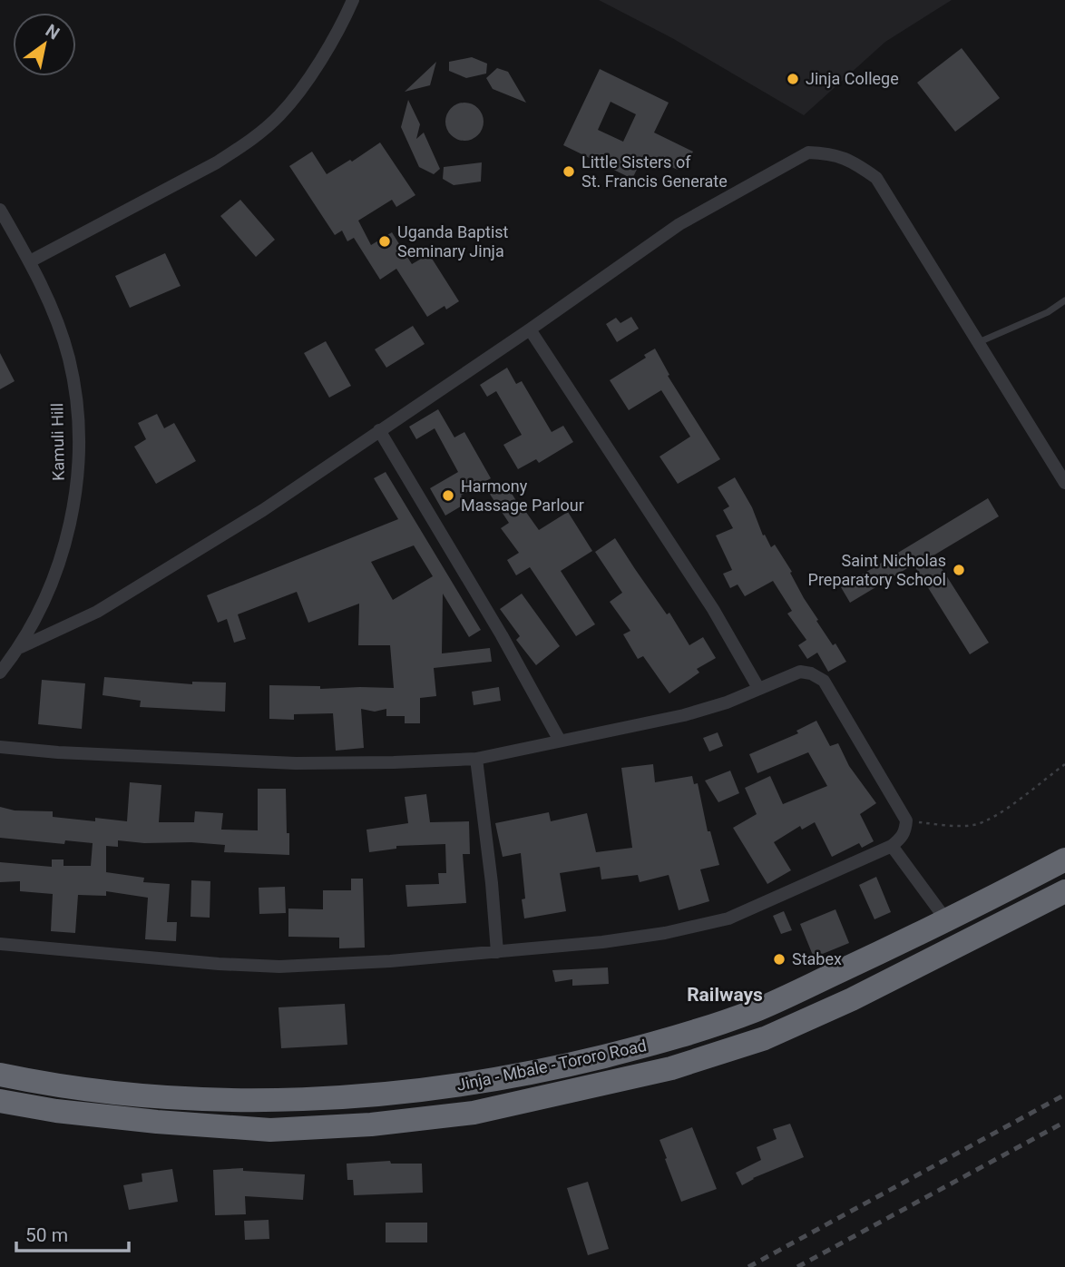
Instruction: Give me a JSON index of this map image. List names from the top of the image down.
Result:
{
  "streets": {
    "highway": ["Jinja - Mbale - Tororo Road"],
    "street": ["Kamuli Hill"]
  },
  "districts": ["Railways"],
  "places": [
    "Jinja College",
    "Little Sisters of St. Francis Generate",
    "Uganda Baptist Seminary Jinja",
    "Harmony Massage Parlour",
    "Saint Nicholas Preparatory School",
    "Stabex"
  ],
  "scale_bar": "50 m",
  "north": "top right"
}
